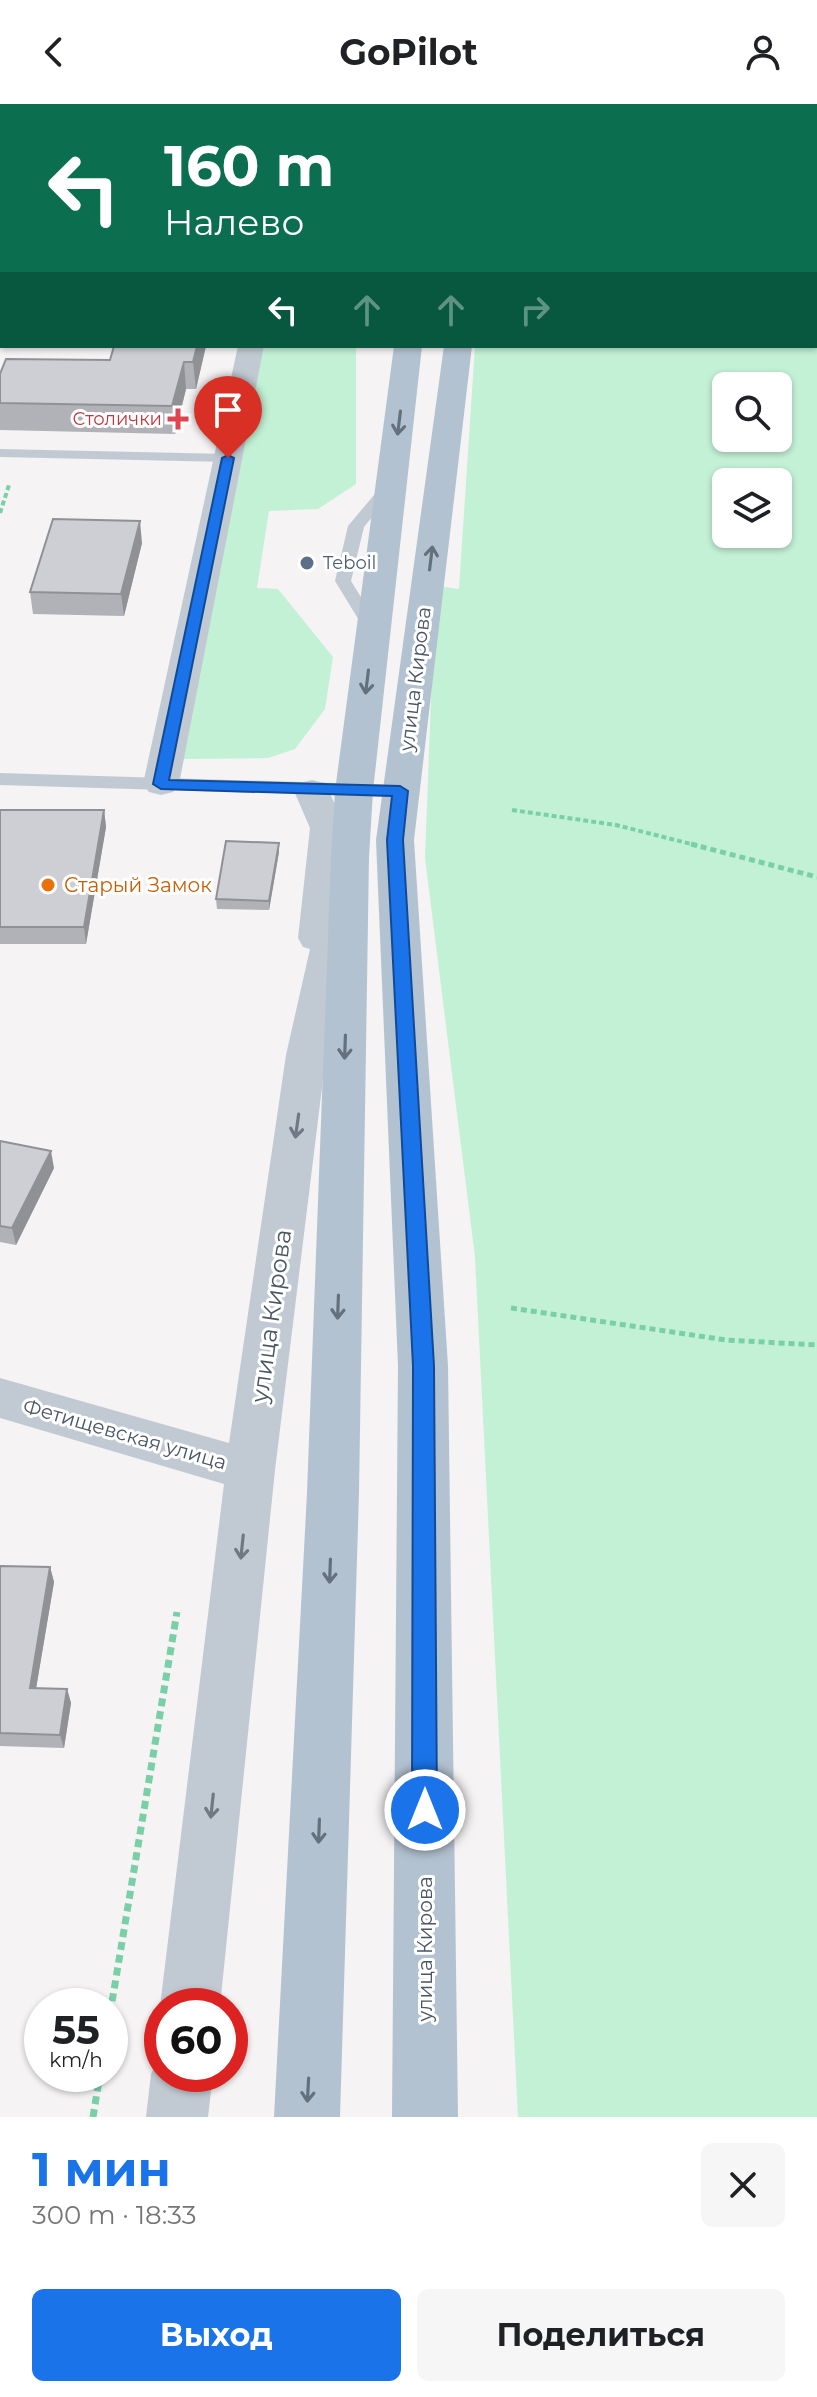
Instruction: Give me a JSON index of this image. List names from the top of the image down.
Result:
{
  "streets": {
    "main road": ["улица Кирова"],
    "street": ["Фетищевская улица"]
  },
  "crossings": [
    ["улица Кирова", "Фетищевская улица"]
  ],
  "places": {
    "health": ["Столички"],
    "other": ["Teboil", "Старый Замок"]
  },
  "page": {
    "header": "GoPilot",
    "turn": ["160 m", "Налево"],
    "speed": "55 km/h",
    "limit": "60",
    "heading": ["1 мин", "300 m · 18:33"],
    "buttons": ["Выход", "Поделиться"]
  }
}
